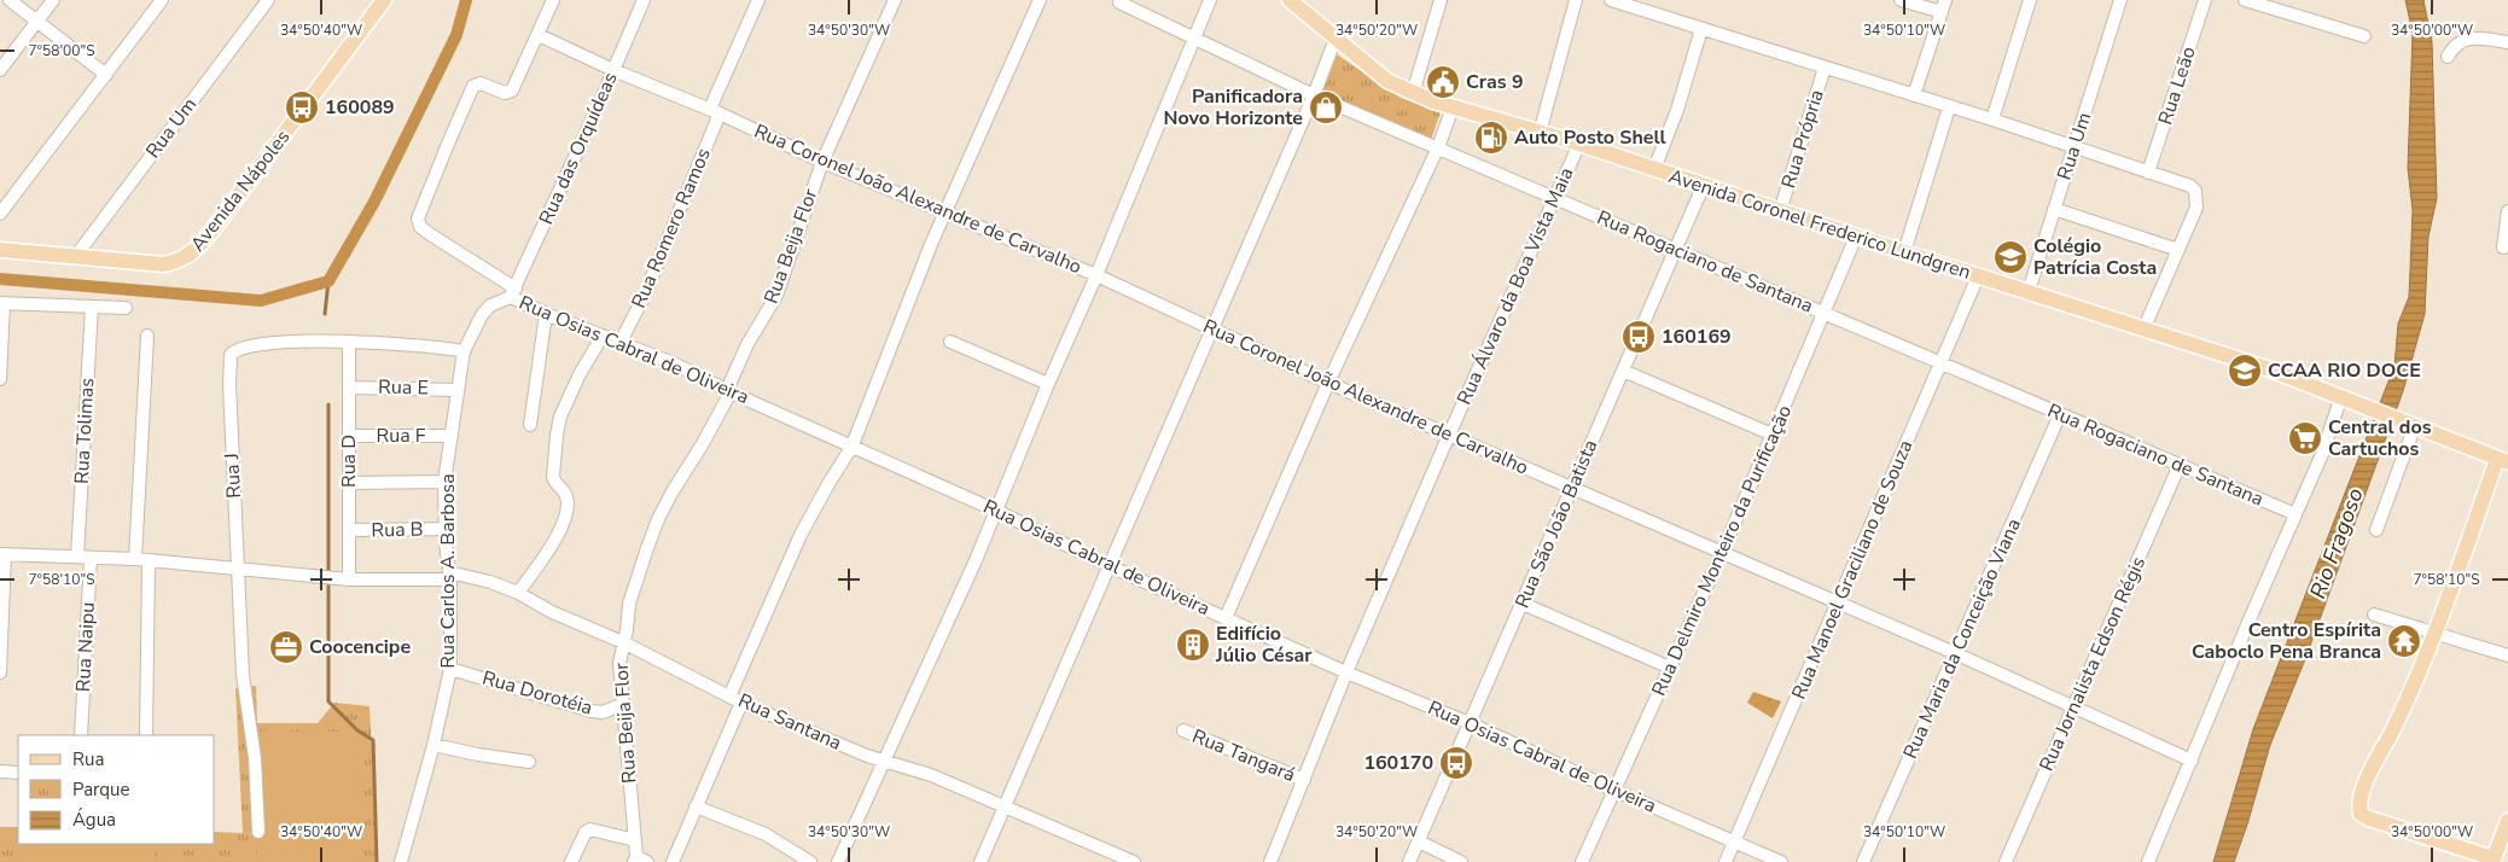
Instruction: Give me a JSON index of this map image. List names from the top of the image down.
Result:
{
  "streets": {
    "main road": ["Avenida Nápoles", "Avenida Coronel Frederico Lundgren"],
    "street": [
      "Rua Leão",
      "Rua Um",
      "Rua Própria",
      "Rua das Orquídeas",
      "Rua Coronel João Alexandre de Carvalho",
      "Rua Romero Ramos",
      "Rua Beija Flor",
      "Rua Rogaciano de Santana",
      "Rua Álvaro da Boa Vista Maia",
      "Rua Osias Cabral de Oliveira",
      "Rua E",
      "Rua Tolimas",
      "Rua F",
      "Rua D",
      "Rua J",
      "Rua São João Batista",
      "Rua B",
      "Rua Delmiro Monteiro da Purificação",
      "Rua Manoel Graciliano de Souza",
      "Rua Carlos A. Barbosa",
      "Rua Maria da Conceição Viana",
      "Rua Naipu",
      "Rua Jornalista Edson Régis",
      "Rua Dorotéia",
      "Rua Santana",
      "Rua Tangará"
    ]
  },
  "crossings": [
    ["Rua Um", "Avenida Nápoles"],
    ["Rua Um", "Avenida Coronel Frederico Lundgren"],
    ["Rua Própria", "Avenida Coronel Frederico Lundgren"],
    ["Rua das Orquídeas", "Rua Coronel João Alexandre de Carvalho"],
    ["Rua das Orquídeas", "Rua Osias Cabral de Oliveira"],
    ["Rua das Orquídeas", "Rua Carlos A. Barbosa"],
    ["Rua Coronel João Alexandre de Carvalho", "Rua Romero Ramos"],
    ["Rua Coronel João Alexandre de Carvalho", "Rua Beija Flor"],
    ["Rua Coronel João Alexandre de Carvalho", "Rua Álvaro da Boa Vista Maia"],
    ["Rua Coronel João Alexandre de Carvalho", "Rua Osias Cabral de Oliveira"],
    ["Rua Coronel João Alexandre de Carvalho", "Rua São João Batista"],
    ["Rua Coronel João Alexandre de Carvalho", "Rua Delmiro Monteiro da Purificação"],
    ["Rua Coronel João Alexandre de Carvalho", "Rua Manoel Graciliano de Souza"],
    ["Rua Coronel João Alexandre de Carvalho", "Rua Maria da Conceição Viana"],
    ["Rua Coronel João Alexandre de Carvalho", "Rua Jornalista Edson Régis"],
    ["Avenida Coronel Frederico Lundgren", "Rua Álvaro da Boa Vista Maia"],
    ["Avenida Coronel Frederico Lundgren", "Rua São João Batista"],
    ["Avenida Coronel Frederico Lundgren", "Rua Delmiro Monteiro da Purificação"],
    ["Avenida Coronel Frederico Lundgren", "Rua Manoel Graciliano de Souza"],
    ["Rua Romero Ramos", "Rua Osias Cabral de Oliveira"],
    ["Rua Beija Flor", "Rua Osias Cabral de Oliveira"],
    ["Rua Beija Flor", "Rua Dorotéia"],
    ["Rua Beija Flor", "Rua Santana"],
    ["Rua Rogaciano de Santana", "Rua Álvaro da Boa Vista Maia"],
    ["Rua Rogaciano de Santana", "Rua São João Batista"],
    ["Rua Rogaciano de Santana", "Rua Delmiro Monteiro da Purificação"],
    ["Rua Rogaciano de Santana", "Rua Manoel Graciliano de Souza"],
    ["Rua Rogaciano de Santana", "Rua Maria da Conceição Viana"],
    ["Rua Rogaciano de Santana", "Rua Jornalista Edson Régis"],
    ["Rua Álvaro da Boa Vista Maia", "Rua Osias Cabral de Oliveira"],
    ["Rua Álvaro da Boa Vista Maia", "Rua Tangará"],
    ["Rua Osias Cabral de Oliveira", "Rua São João Batista"],
    ["Rua Osias Cabral de Oliveira", "Rua Delmiro Monteiro da Purificação"],
    ["Rua Osias Cabral de Oliveira", "Rua Manoel Graciliano de Souza"],
    ["Rua Osias Cabral de Oliveira", "Rua Carlos A. Barbosa"],
    ["Rua E", "Rua D"],
    ["Rua E", "Rua Carlos A. Barbosa"],
    ["Rua Tolimas", "Rua Santana"],
    ["Rua F", "Rua D"],
    ["Rua F", "Rua Carlos A. Barbosa"],
    ["Rua D", "Rua J"],
    ["Rua D", "Rua B"],
    ["Rua D", "Rua Santana"],
    ["Rua J", "Rua Carlos A. Barbosa"],
    ["Rua J", "Rua Santana"],
    ["Rua B", "Rua Carlos A. Barbosa"],
    ["Rua Carlos A. Barbosa", "Rua Dorotéia"],
    ["Rua Carlos A. Barbosa", "Rua Santana"],
    ["Rua Naipu", "Rua Santana"]
  ],
  "water": ["Rio Fragoso"],
  "places": {
    "public building": ["Cras 9"],
    "bus stop": ["160089", "160169", "160170"],
    "shop": ["Panificadora Novo Horizonte"],
    "fuel station": ["Auto Posto Shell"],
    "school or university": ["Colégio Patrícia Costa", "CCAA RIO DOCE"],
    "supermarket": ["Central dos Cartuchos"],
    "temple": ["Centro Espírita Caboclo Pena Branca"],
    "building": ["Edifício Júlio César"],
    "office": ["Coocencipe"]
  },
  "legend": ["Rua", "Parque", "Água"],
  "coordinates": [
    "34°50'40\"W",
    "34°50'30\"W",
    "34°50'20\"W",
    "34°50'10\"W",
    "34°50'00\"W",
    "7°58'00\"S",
    "7°58'10\"S"
  ]
}
